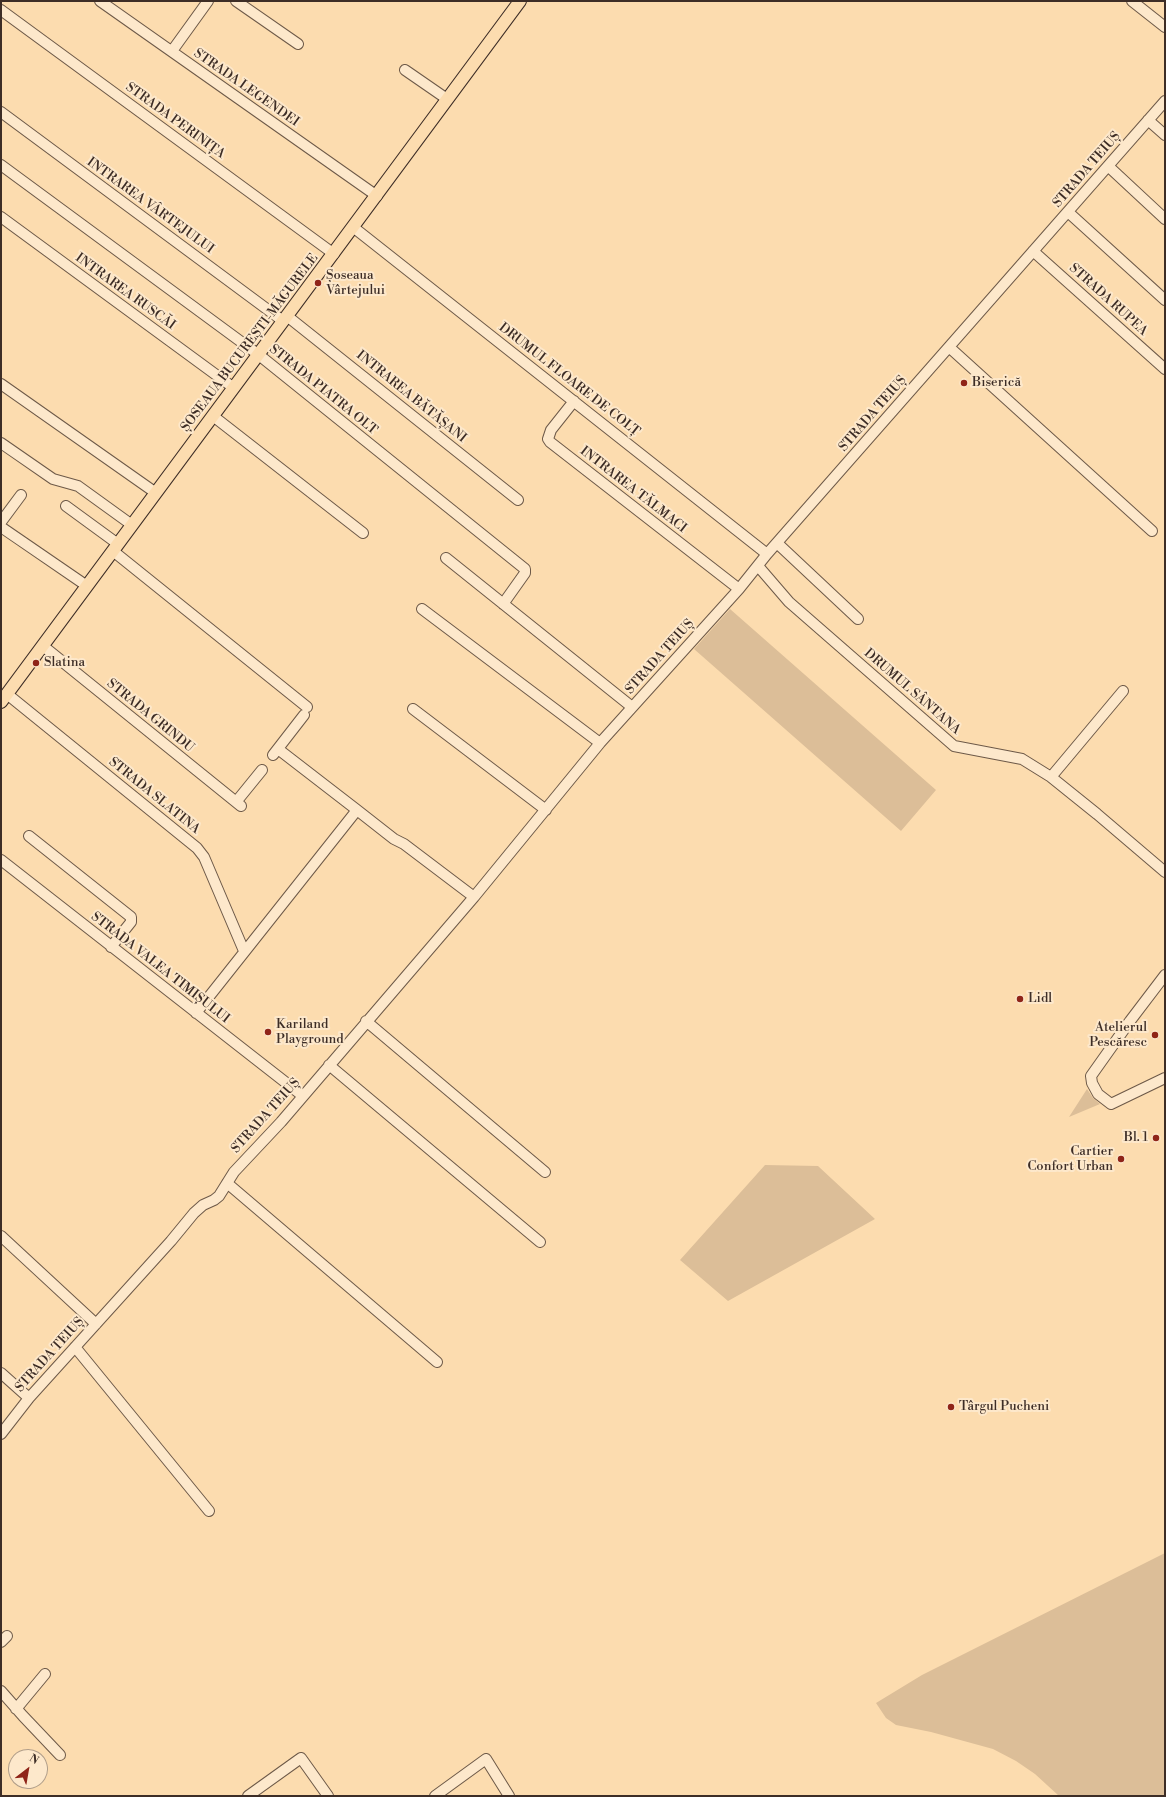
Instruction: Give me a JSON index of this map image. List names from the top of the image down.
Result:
{
  "streets": {
    "main road": ["ȘOSEAUA BUCUREȘTI-MĂGURELE"],
    "street": [
      "STRADA LEGENDEI",
      "STRADA PERINIȚA",
      "STRADA TEIUȘ",
      "INTRAREA VÂRTEJULUI",
      "INTRAREA RUSCĂI",
      "STRADA RUPEA",
      "DRUMUL FLOARE DE COLȚ",
      "STRADA PIATRA OLT",
      "INTRAREA BĂTĂȘANI",
      "INTRAREA TĂLMACI",
      "DRUMUL SÂNTANA",
      "STRADA GRINDU",
      "STRADA SLATINA",
      "STRADA VALEA TIMIȘULUI"
    ]
  },
  "crossings": [
    ["STRADA LEGENDEI", "ȘOSEAUA BUCUREȘTI-MĂGURELE"],
    ["STRADA PERINIȚA", "ȘOSEAUA BUCUREȘTI-MĂGURELE"],
    ["STRADA TEIUȘ", "STRADA RUPEA"],
    ["STRADA TEIUȘ", "DRUMUL FLOARE DE COLȚ"],
    ["STRADA TEIUȘ", "INTRAREA TĂLMACI"],
    ["STRADA TEIUȘ", "DRUMUL SÂNTANA"],
    ["STRADA TEIUȘ", "STRADA VALEA TIMIȘULUI"],
    ["INTRAREA VÂRTEJULUI", "ȘOSEAUA BUCUREȘTI-MĂGURELE"],
    ["INTRAREA VÂRTEJULUI", "INTRAREA BĂTĂȘANI"],
    ["INTRAREA RUSCĂI", "ȘOSEAUA BUCUREȘTI-MĂGURELE"],
    ["ȘOSEAUA BUCUREȘTI-MĂGURELE", "DRUMUL FLOARE DE COLȚ"],
    ["ȘOSEAUA BUCUREȘTI-MĂGURELE", "STRADA PIATRA OLT"],
    ["ȘOSEAUA BUCUREȘTI-MĂGURELE", "INTRAREA BĂTĂȘANI"],
    ["ȘOSEAUA BUCUREȘTI-MĂGURELE", "STRADA GRINDU"],
    ["ȘOSEAUA BUCUREȘTI-MĂGURELE", "STRADA SLATINA"],
    ["DRUMUL FLOARE DE COLȚ", "INTRAREA TĂLMACI"]
  ],
  "places": [
    "Șoseaua Vârtejului",
    "Biserică",
    "Slatina",
    "Lidl",
    "Kariland Playground",
    "Atelierul Pescăresc",
    "Bl. 1",
    "Cartier Confort Urban",
    "Târgul Pucheni"
  ],
  "north": "top right"
}
